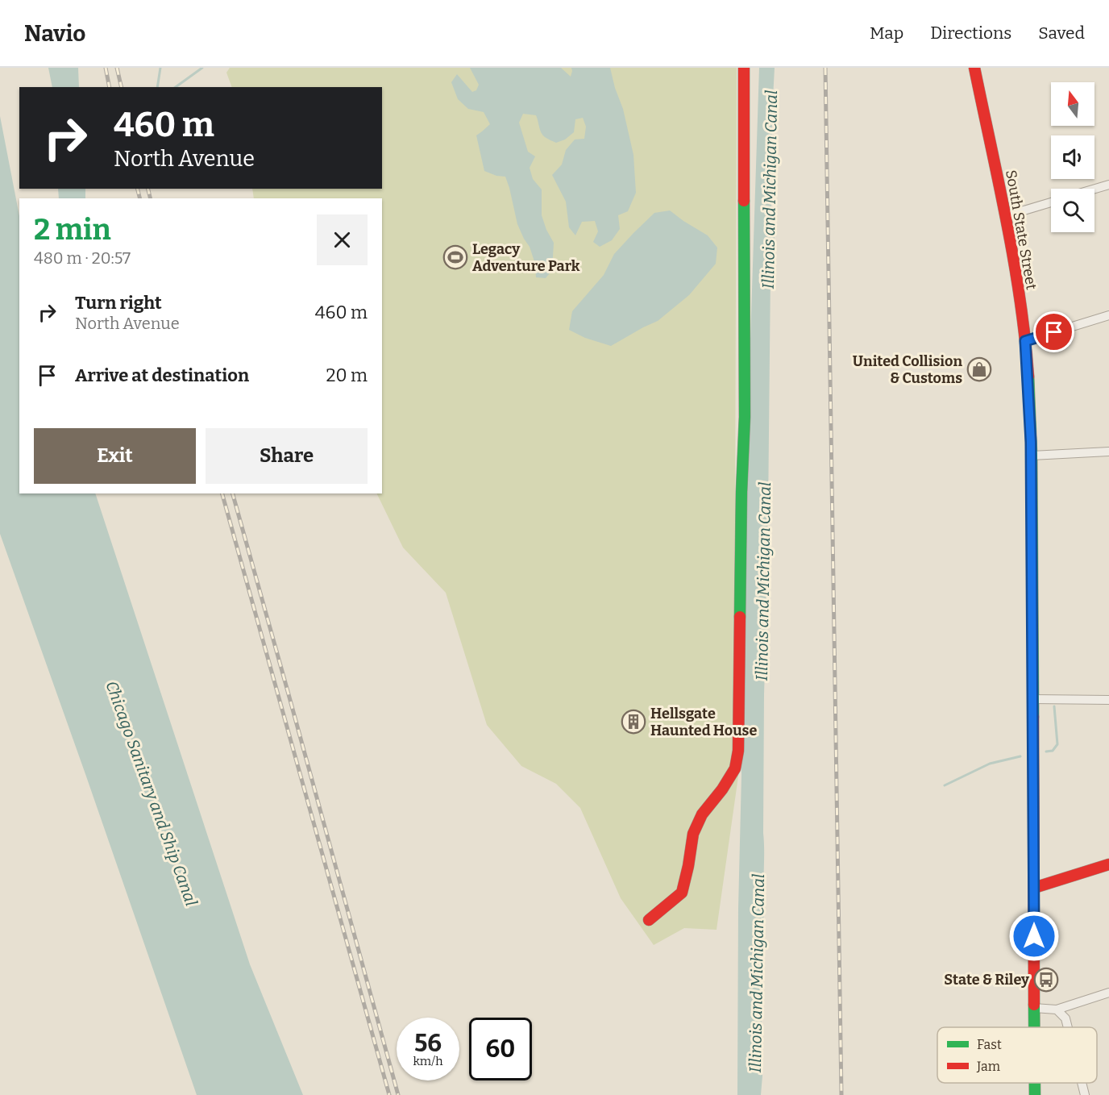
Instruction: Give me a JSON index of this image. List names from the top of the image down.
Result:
{
  "streets": {
    "main road": ["South State Street"]
  },
  "water": ["Illinois and Michigan Canal", "Chicago Sanitary and Ship Canal"],
  "places": {
    "sports": ["Legacy Adventure Park"],
    "shop": ["United Collision & Customs"],
    "building": ["Hellsgate Haunted House"],
    "bus stop": ["State & Riley"]
  },
  "legend": ["Fast", "Jam"],
  "north": "top",
  "page": {
    "header": "Navio",
    "nav": ["Map", "Directions", "Saved"],
    "turn": ["460 m", "North Avenue"],
    "heading": ["2 min", "480 m · 20:57"],
    "list": [
      {
        "name": "Turn right",
        "note": "North Avenue",
        "value": "460 m"
      },
      {
        "name": "Arrive at destination",
        "value": "20 m"
      }
    ],
    "buttons": ["Exit", "Share"],
    "speed": "56 km/h",
    "limit": "60"
  }
}
